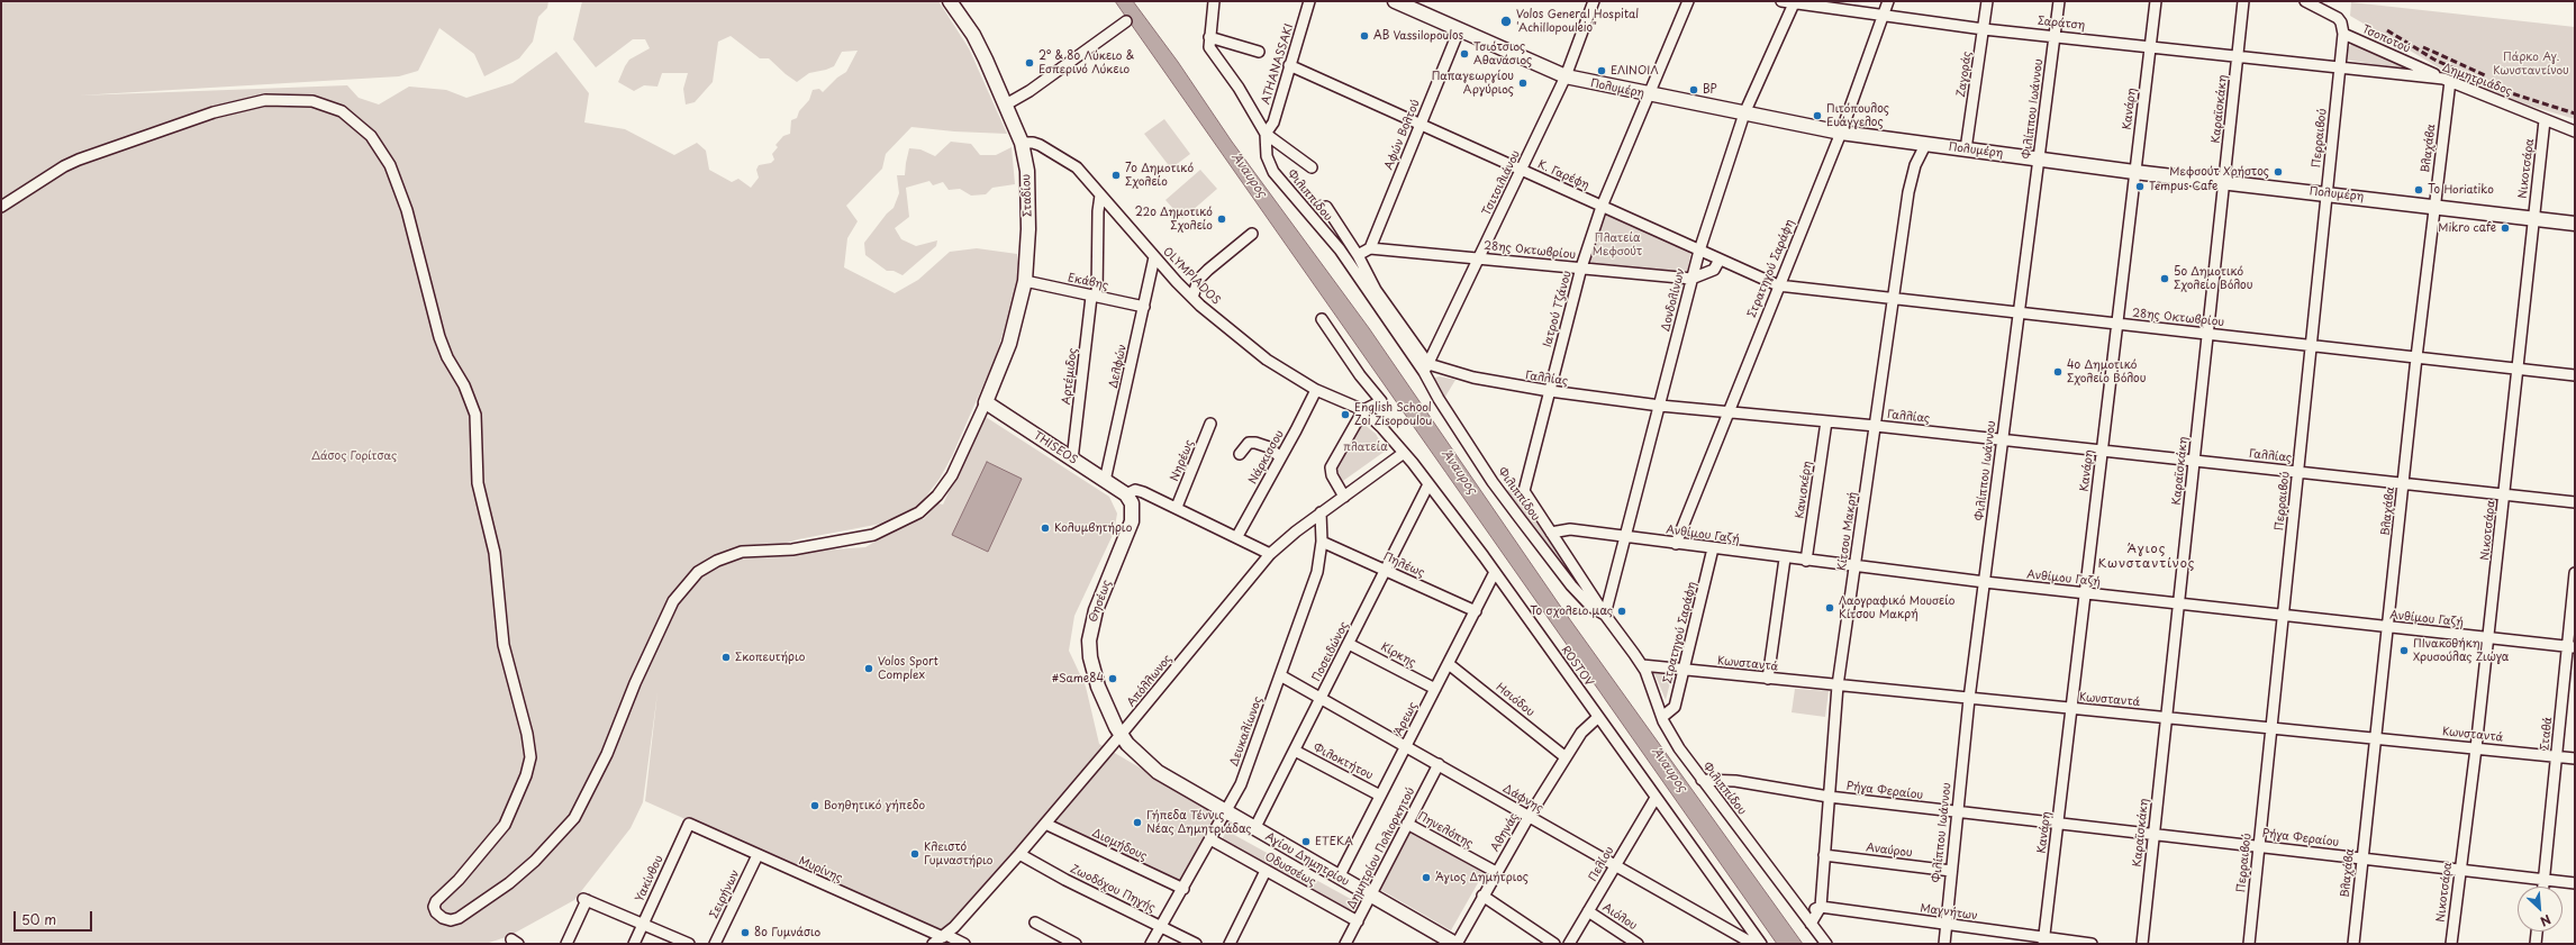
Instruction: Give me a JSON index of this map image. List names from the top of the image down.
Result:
{
  "streets": {
    "main road": [
      "Πολυμέρη",
      "Σταδίου",
      "THISEOS",
      "Θησέως",
      "Αγίου Δημητρίου"
    ],
    "street": [
      "Σαράτση",
      "Τσοποτού",
      "ATHANASSAKI",
      "Ζαγοράς",
      "Δημητριάδος",
      "Φιλίππου Ιωάννου",
      "Κανάρη",
      "Καραϊσκάκη",
      "Αφών Βολτού",
      "Περραιβού",
      "Βλαχάβα",
      "Νικοτσάρα",
      "Κ. Γαρέφη",
      "Τσιτσιλιάνου",
      "Φιλιππίδου",
      "28ης Οκτωβρίου",
      "Στρατηγού Σαράφη",
      "OLYMPIADOS",
      "Εκάβης",
      "Δονδολίνων",
      "Ιατρού Τζάνου",
      "Δελφών",
      "Αρτέμιδος",
      "Γαλλίας",
      "Νάρκισσου",
      "Νηρέως",
      "Κανισκέρη",
      "Κίτσου Μακρή",
      "Ανθίμου Γαζή",
      "Πηλέως",
      "Ποσειδώνος",
      "Κίρκης",
      "Κωνσταντά",
      "ROSTOV",
      "Απόλλωνος",
      "Ησιόδου",
      "Άρεως",
      "Δευκαλίωνος",
      "Σταθά",
      "Φιλοκτήτου",
      "Ρήγα Φεραίου",
      "Δάφνης",
      "Πηνελόπης",
      "Αθηνάς",
      "Διομήδους",
      "Δημητρίου Πολιορκητού",
      "Αναύρου",
      "Πελίου",
      "Μυρίνης",
      "Οδυσσέως",
      "Υακίνθου",
      "Ζωοδόχου Πηγής",
      "Σειρήνων",
      "Μαγνήτων",
      "Αιόλου"
    ]
  },
  "crossings": [
    ["Σαράτση", "Ζαγοράς"],
    ["Σαράτση", "Δημητριάδος"],
    ["Σαράτση", "Φιλίππου Ιωάννου"],
    ["Σαράτση", "Κανάρη"],
    ["Σαράτση", "Καραϊσκάκη"],
    ["Σαράτση", "Περραιβού"],
    ["Σαράτση", "Στρατηγού Σαράφη"],
    ["Σαράτση", "Δονδολίνων"],
    ["Τσοποτού", "Δημητριάδος"],
    ["Τσοποτού", "Περραιβού"],
    ["Τσοποτού", "Βλαχάβα"],
    ["ATHANASSAKI", "Κ. Γαρέφη"],
    ["ATHANASSAKI", "Φιλιππίδου"],
    ["Ζαγοράς", "Πολυμέρη"],
    ["Δημητριάδος", "Περραιβού"],
    ["Δημητριάδος", "Βλαχάβα"],
    ["Δημητριάδος", "Νικοτσάρα"],
    ["Πολυμέρη", "Φιλίππου Ιωάννου"],
    ["Πολυμέρη", "Κανάρη"],
    ["Πολυμέρη", "Καραϊσκάκη"],
    ["Πολυμέρη", "Αφών Βολτού"],
    ["Πολυμέρη", "Περραιβού"],
    ["Πολυμέρη", "Βλαχάβα"],
    ["Πολυμέρη", "Νικοτσάρα"],
    ["Πολυμέρη", "Τσιτσιλιάνου"],
    ["Πολυμέρη", "Στρατηγού Σαράφη"],
    ["Πολυμέρη", "Δονδολίνων"],
    ["Πολυμέρη", "Ιατρού Τζάνου"],
    ["Πολυμέρη", "Κίτσου Μακρή"],
    ["Φιλίππου Ιωάννου", "28ης Οκτωβρίου"],
    ["Φιλίππου Ιωάννου", "Γαλλίας"],
    ["Φιλίππου Ιωάννου", "Ανθίμου Γαζή"],
    ["Φιλίππου Ιωάννου", "Κωνσταντά"],
    ["Φιλίππου Ιωάννου", "Ρήγα Φεραίου"],
    ["Φιλίππου Ιωάννου", "Αναύρου"],
    ["Φιλίππου Ιωάννου", "Μαγνήτων"],
    ["Κανάρη", "28ης Οκτωβρίου"],
    ["Κανάρη", "Γαλλίας"],
    ["Κανάρη", "Ανθίμου Γαζή"],
    ["Κανάρη", "Κωνσταντά"],
    ["Κανάρη", "Ρήγα Φεραίου"],
    ["Κανάρη", "Μαγνήτων"],
    ["Καραϊσκάκη", "28ης Οκτωβρίου"],
    ["Καραϊσκάκη", "Γαλλίας"],
    ["Καραϊσκάκη", "Ανθίμου Γαζή"],
    ["Καραϊσκάκη", "Κωνσταντά"],
    ["Καραϊσκάκη", "Ρήγα Φεραίου"],
    ["Αφών Βολτού", "Κ. Γαρέφη"],
    ["Αφών Βολτού", "28ης Οκτωβρίου"],
    ["Περραιβού", "28ης Οκτωβρίου"],
    ["Περραιβού", "Γαλλίας"],
    ["Περραιβού", "Ανθίμου Γαζή"],
    ["Περραιβού", "Κωνσταντά"],
    ["Περραιβού", "Ρήγα Φεραίου"],
    ["Βλαχάβα", "28ης Οκτωβρίου"],
    ["Βλαχάβα", "Γαλλίας"],
    ["Βλαχάβα", "Ανθίμου Γαζή"],
    ["Βλαχάβα", "Κωνσταντά"],
    ["Βλαχάβα", "Ρήγα Φεραίου"],
    ["Νικοτσάρα", "28ης Οκτωβρίου"],
    ["Νικοτσάρα", "Γαλλίας"],
    ["Νικοτσάρα", "Ανθίμου Γαζή"],
    ["Νικοτσάρα", "Κωνσταντά"],
    ["Νικοτσάρα", "Ρήγα Φεραίου"],
    ["Κ. Γαρέφη", "Τσιτσιλιάνου"],
    ["Κ. Γαρέφη", "28ης Οκτωβρίου"],
    ["Κ. Γαρέφη", "Στρατηγού Σαράφη"],
    ["Κ. Γαρέφη", "Δονδολίνων"],
    ["Κ. Γαρέφη", "Ιατρού Τζάνου"],
    ["Τσιτσιλιάνου", "Φιλιππίδου"],
    ["Τσιτσιλιάνου", "28ης Οκτωβρίου"],
    ["Τσιτσιλιάνου", "Γαλλίας"],
    ["Σταδίου", "OLYMPIADOS"],
    ["Σταδίου", "Εκάβης"],
    ["Σταδίου", "THISEOS"],
    ["Φιλιππίδου", "Στρατηγού Σαράφη"],
    ["Φιλιππίδου", "Δονδολίνων"],
    ["Φιλιππίδου", "Ιατρού Τζάνου"],
    ["Φιλιππίδου", "Γαλλίας"],
    ["Φιλιππίδου", "Κίτσου Μακρή"],
    ["Φιλιππίδου", "Κωνσταντά"],
    ["Φιλιππίδου", "Ρήγα Φεραίου"],
    ["Φιλιππίδου", "Μαγνήτων"],
    ["28ης Οκτωβρίου", "Στρατηγού Σαράφη"],
    ["28ης Οκτωβρίου", "Δονδολίνων"],
    ["28ης Οκτωβρίου", "Ιατρού Τζάνου"],
    ["28ης Οκτωβρίου", "Κίτσου Μακρή"],
    ["Στρατηγού Σαράφη", "Γαλλίας"],
    ["Στρατηγού Σαράφη", "Ανθίμου Γαζή"],
    ["Στρατηγού Σαράφη", "Κωνσταντά"],
    ["OLYMPIADOS", "Δελφών"],
    ["OLYMPIADOS", "Αρτέμιδος"],
    ["OLYMPIADOS", "Νάρκισσου"],
    ["OLYMPIADOS", "ROSTOV"],
    ["Εκάβης", "Δελφών"],
    ["Εκάβης", "Αρτέμιδος"],
    ["Δονδολίνων", "Ιατρού Τζάνου"],
    ["Δονδολίνων", "Γαλλίας"],
    ["Δονδολίνων", "Ανθίμου Γαζή"],
    ["Ιατρού Τζάνου", "Γαλλίας"],
    ["Ιατρού Τζάνου", "Ανθίμου Γαζή"],
    ["Δελφών", "THISEOS"],
    ["Αρτέμιδος", "THISEOS"],
    ["Γαλλίας", "Κανισκέρη"],
    ["Γαλλίας", "Κίτσου Μακρή"],
    ["THISEOS", "Θησέως"],
    ["Κανισκέρη", "Ανθίμου Γαζή"],
    ["Κίτσου Μακρή", "Ανθίμου Γαζή"],
    ["Κίτσου Μακρή", "Κωνσταντά"],
    ["Κίτσου Μακρή", "Ρήγα Φεραίου"],
    ["Κίτσου Μακρή", "Αναύρου"],
    ["Κίτσου Μακρή", "Μαγνήτων"],
    ["Ανθίμου Γαζή", "Σταθά"],
    ["Πηλέως", "Ποσειδώνος"],
    ["Πηλέως", "Άρεως"],
    ["Πηλέως", "Δευκαλίωνος"],
    ["Θησέως", "Απόλλωνος"],
    ["Θησέως", "Αγίου Δημητρίου"],
    ["Ποσειδώνος", "Κίρκης"],
    ["Ποσειδώνος", "ROSTOV"],
    ["Ποσειδώνος", "Φιλοκτήτου"],
    ["Ποσειδώνος", "Δάφνης"],
    ["Ποσειδώνος", "Αγίου Δημητρίου"],
    ["Κίρκης", "Άρεως"],
    ["Κωνσταντά", "Σταθά"],
    ["ROSTOV", "Απόλλωνος"],
    ["ROSTOV", "Άρεως"],
    ["ROSTOV", "Αθηνάς"],
    ["ROSTOV", "Πελίου"],
    ["Απόλλωνος", "Δευκαλίωνος"],
    ["Απόλλωνος", "Διομήδους"],
    ["Απόλλωνος", "Αγίου Δημητρίου"],
    ["Απόλλωνος", "Μυρίνης"],
    ["Απόλλωνος", "Ζωοδόχου Πηγής"],
    ["Ησιόδου", "Άρεως"],
    ["Ησιόδου", "Αθηνάς"],
    ["Άρεως", "Φιλοκτήτου"],
    ["Άρεως", "Δάφνης"],
    ["Άρεως", "Αγίου Δημητρίου"],
    ["Δευκαλίωνος", "Δάφνης"],
    ["Δευκαλίωνος", "Διομήδους"],
    ["Δευκαλίωνος", "Αγίου Δημητρίου"],
    ["Δευκαλίωνος", "Οδυσσέως"],
    ["Δευκαλίωνος", "Ζωοδόχου Πηγής"],
    ["Σταθά", "Ρήγα Φεραίου"],
    ["Δάφνης", "Αθηνάς"],
    ["Δάφνης", "Δημητρίου Πολιορκητού"],
    ["Δάφνης", "Πελίου"],
    ["Πηνελόπης", "Αθηνάς"],
    ["Πηνελόπης", "Δημητρίου Πολιορκητού"],
    ["Αθηνάς", "Αγίου Δημητρίου"],
    ["Δημητρίου Πολιορκητού", "Αγίου Δημητρίου"],
    ["Δημητρίου Πολιορκητού", "Οδυσσέως"],
    ["Πελίου", "Αιόλου"],
    ["Μυρίνης", "Υακίνθου"],
    ["Μυρίνης", "Σειρήνων"]
  ],
  "districts": ["Άγιος Κωνσταντίνος"],
  "water": ["Άναυρος"],
  "parks": [
    "Πάρκο Αγ. Κωνσταντίνου",
    "Πλατεία Μεφσούτ",
    "πλατεία",
    "Δάσος Γορίτσας"
  ],
  "places": [
    "Volos General Hospital 'Achillopouleio\"",
    "AB Vassilopoulos",
    "Τσιότσιος Αθανάσιος",
    "2° & 8ο Λύκειο & Εσπερινό Λύκειο",
    "ΕΛΙΝΟΙΛ",
    "Παπαγεωργίου Αργύριος",
    "BP",
    "Πιτόπουλος Ευάγγελος",
    "Μεφσούτ Χρήστος",
    "7ο Δημοτικό Σχολείο",
    "Tempus Cafe",
    "To Horiatiko",
    "22ο Δημοτικό Σχολείο",
    "Mikro cafe",
    "5ο Δημοτικό Σχολείο Βόλου",
    "4ο Δημοτικό Σχολείο Βόλου",
    "English School Zoi Zisopoulou",
    "Κολυμβητήριο",
    "Λαογραφικό Μουσείο Κίτσου Μακρή",
    "Το σχολειο μας",
    "ΠΙνακοθήκη Χρυσούλας Ζιώγα",
    "Σκοπευτήριο",
    "Volos Sport Complex",
    "#Same84",
    "Βοηθητικό γήπεδο",
    "Γήπεδα Τέννις Νέας Δημητριάδας",
    "ΕΤΕΚΑ",
    "Κλειστό Γυμναστήριο",
    "Άγιος Δημήτριος",
    "8ο Γυμνάσιο"
  ],
  "scale_bar": "50 m",
  "north": "bottom right"
}
